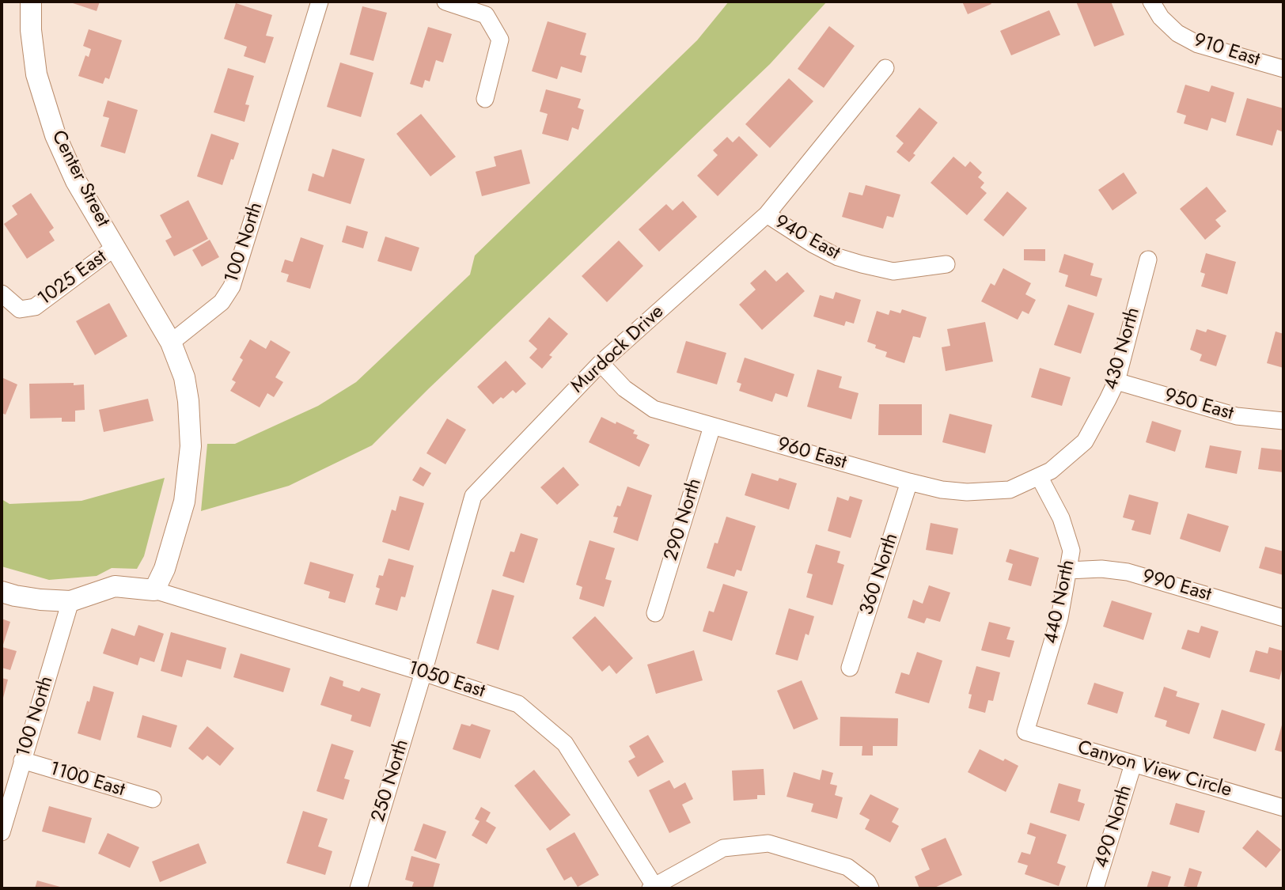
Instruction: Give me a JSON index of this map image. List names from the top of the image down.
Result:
{
  "streets": {
    "street": [
      "910 East",
      "Center Street",
      "940 East",
      "100 North",
      "1025 East",
      "430 North",
      "Murdock Drive",
      "950 East",
      "960 East",
      "290 North",
      "360 North",
      "990 East",
      "440 North",
      "1050 East",
      "Canyon View Circle",
      "1100 East",
      "250 North",
      "490 North"
    ]
  },
  "crossings": [
    ["Center Street", "100 North"],
    ["Center Street", "1025 East"],
    ["940 East", "Murdock Drive"],
    ["100 North", "1100 East"],
    ["430 North", "950 East"],
    ["430 North", "960 East"],
    ["430 North", "440 North"],
    ["Murdock Drive", "960 East"],
    ["Murdock Drive", "1050 East"],
    ["Murdock Drive", "250 North"],
    ["960 East", "290 North"],
    ["960 East", "360 North"],
    ["960 East", "440 North"],
    ["990 East", "440 North"],
    ["440 North", "Canyon View Circle"],
    ["1050 East", "250 North"],
    ["Canyon View Circle", "490 North"]
  ]
}
